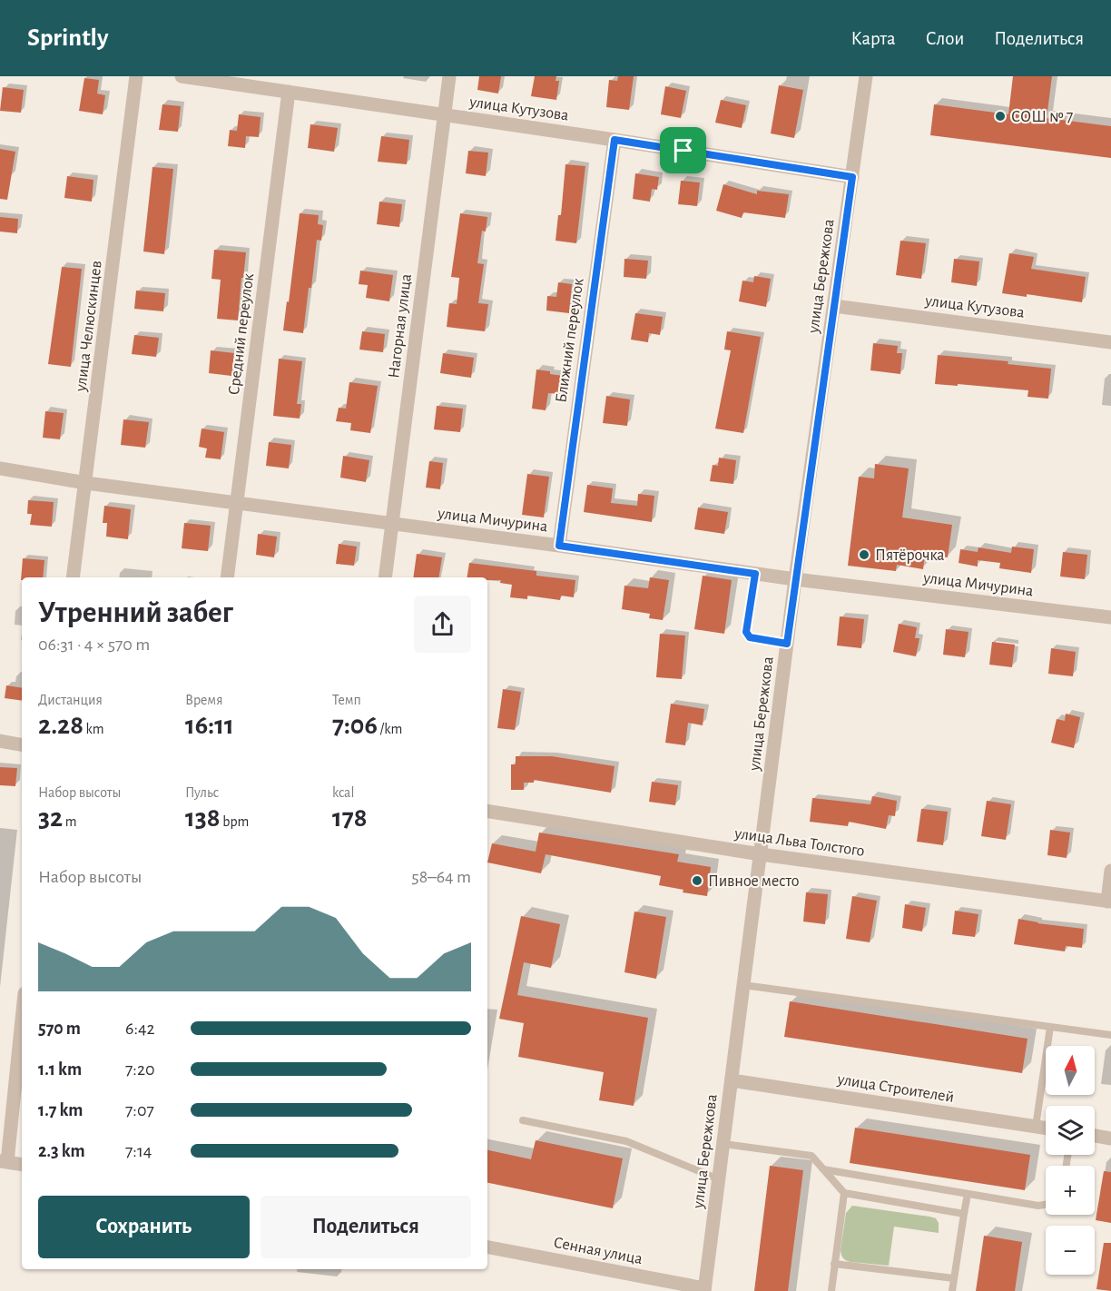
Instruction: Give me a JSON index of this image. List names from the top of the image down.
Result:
{
  "streets": {
    "street": [
      "улица Кутузова",
      "улица Бережкова",
      "улица Челюскинцев",
      "Нагорная улица",
      "Средний переулок",
      "Ближний переулок",
      "улица Мичурина",
      "улица Льва Толстого",
      "улица Строителей",
      "Сенная улица"
    ]
  },
  "crossings": [
    ["улица Кутузова", "улица Бережкова"],
    ["улица Кутузова", "Нагорная улица"],
    ["улица Кутузова", "Средний переулок"],
    ["улица Кутузова", "Ближний переулок"],
    ["улица Бережкова", "улица Мичурина"],
    ["улица Бережкова", "улица Льва Толстого"],
    ["улица Бережкова", "улица Строителей"],
    ["улица Бережкова", "Сенная улица"],
    ["улица Челюскинцев", "улица Мичурина"],
    ["Нагорная улица", "улица Мичурина"],
    ["Средний переулок", "улица Мичурина"],
    ["Ближний переулок", "улица Мичурина"]
  ],
  "places": ["СОШ № 7", "Пятёрочка", "Пивное место"],
  "north": "top",
  "page": {
    "header": "Sprintly",
    "nav": ["Карта", "Слои", "Поделиться"],
    "heading": ["Утренний забег", "06:31 · 4 × 570 m"],
    "stats": [
      ["Дистанция", "2.28 km"],
      ["Время", "16:11"],
      ["Темп", "7:06 /km"],
      ["Набор высоты", "32 m"],
      ["Пульс", "138 bpm"],
      ["kcal", "178"]
    ],
    "chart": ["Набор высоты", "58–64 m"],
    "list": [
      {
        "name": "570 m",
        "note": "6:42"
      },
      {
        "name": "1.1 km",
        "note": "7:20"
      },
      {
        "name": "1.7 km",
        "note": "7:07"
      },
      {
        "name": "2.3 km",
        "note": "7:14"
      }
    ],
    "map_buttons": ["+", "−"],
    "buttons": ["Сохранить", "Поделиться"]
  }
}
